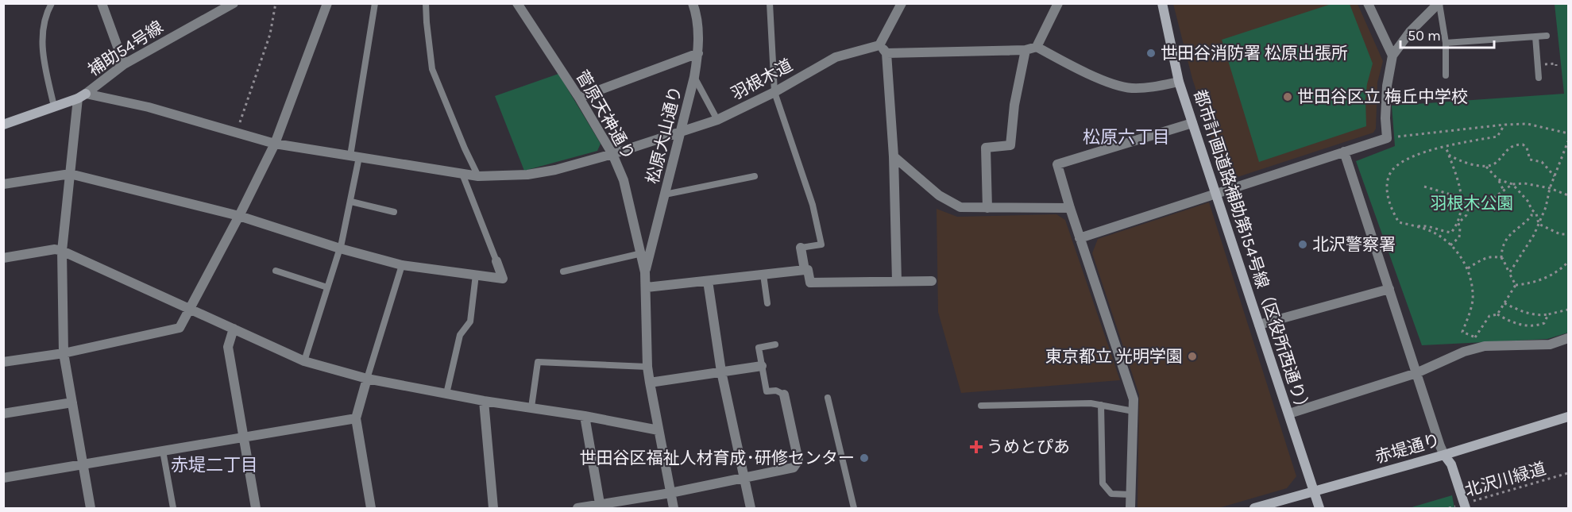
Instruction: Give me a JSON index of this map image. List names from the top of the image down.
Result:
{
  "streets": {
    "street": [
      "補助54号線",
      "羽根木道",
      "菅原天神通り",
      "松原大山通り",
      "都市計画道路補助第154号線（区役所西通り）",
      "赤堤通り"
    ],
    "path": ["北沢川緑道"]
  },
  "crossings": [
    ["補助54号線", "羽根木道"],
    ["羽根木道", "菅原天神通り"],
    ["羽根木道", "松原大山通り"],
    ["菅原天神通り", "松原大山通り"],
    ["都市計画道路補助第154号線（区役所西通り）", "赤堤通り"]
  ],
  "districts": ["松原六丁目", "赤堤二丁目"],
  "parks": ["羽根木公園"],
  "places": {
    "other": [
      "世田谷消防署 松原出張所",
      "世田谷区立 梅丘中学校",
      "北沢警察署",
      "東京都立 光明学園",
      "世田谷区福祉人材育成･研修センター"
    ],
    "health": ["うめとぴあ"]
  },
  "scale_bar": "50 m"
}
